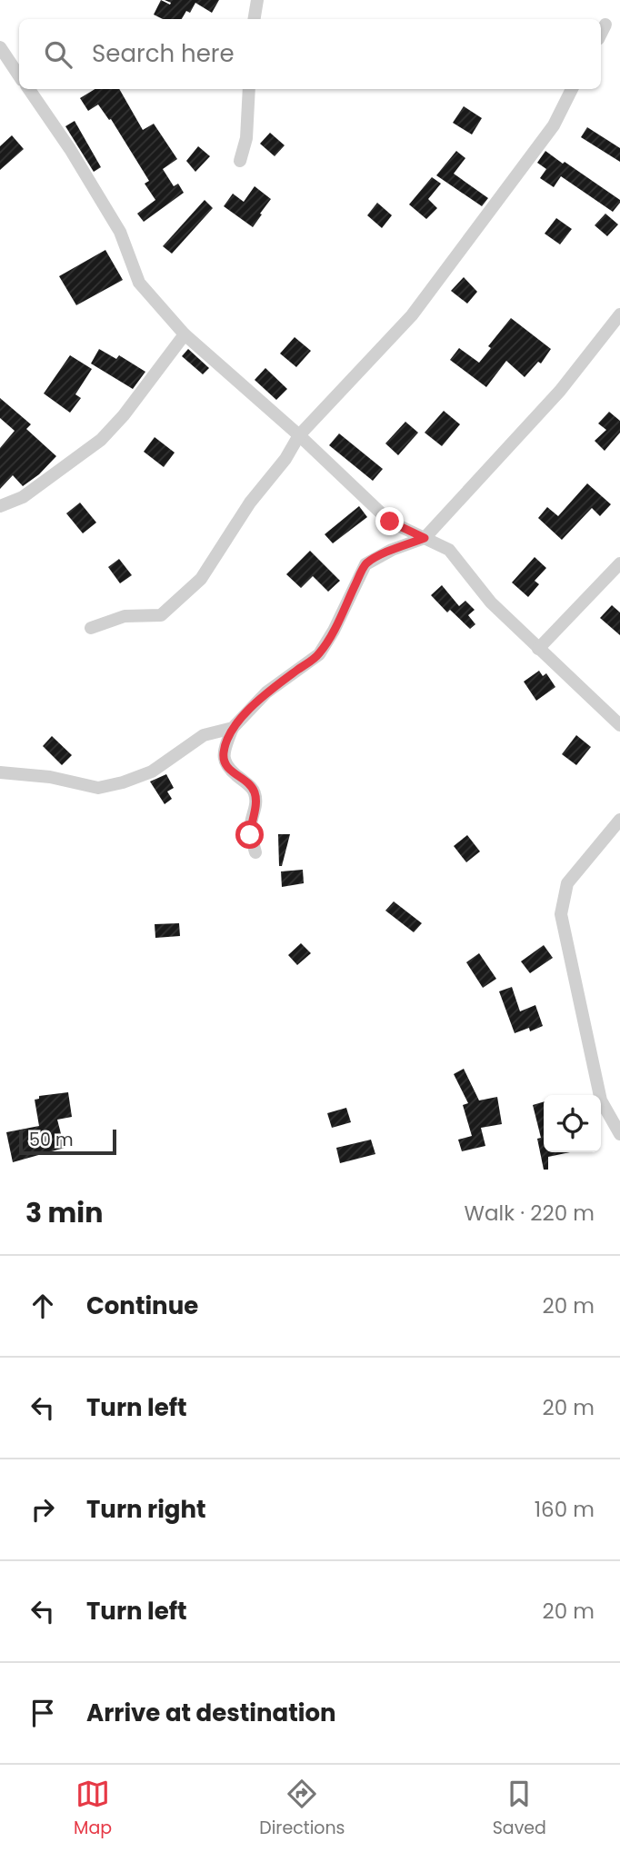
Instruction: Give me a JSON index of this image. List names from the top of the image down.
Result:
{
  "scale_bar": "50 m",
  "page": {
    "search": "Search here",
    "scale": "50 m",
    "heading": ["3 min", "Walk · 220 m"],
    "list": [
      ["Continue", "20 m"],
      ["Turn left", "20 m"],
      ["Turn right", "160 m"],
      ["Turn left", "20 m"],
      "Arrive at destination"
    ],
    "nav": ["Map", "Directions", "Saved"]
  }
}
